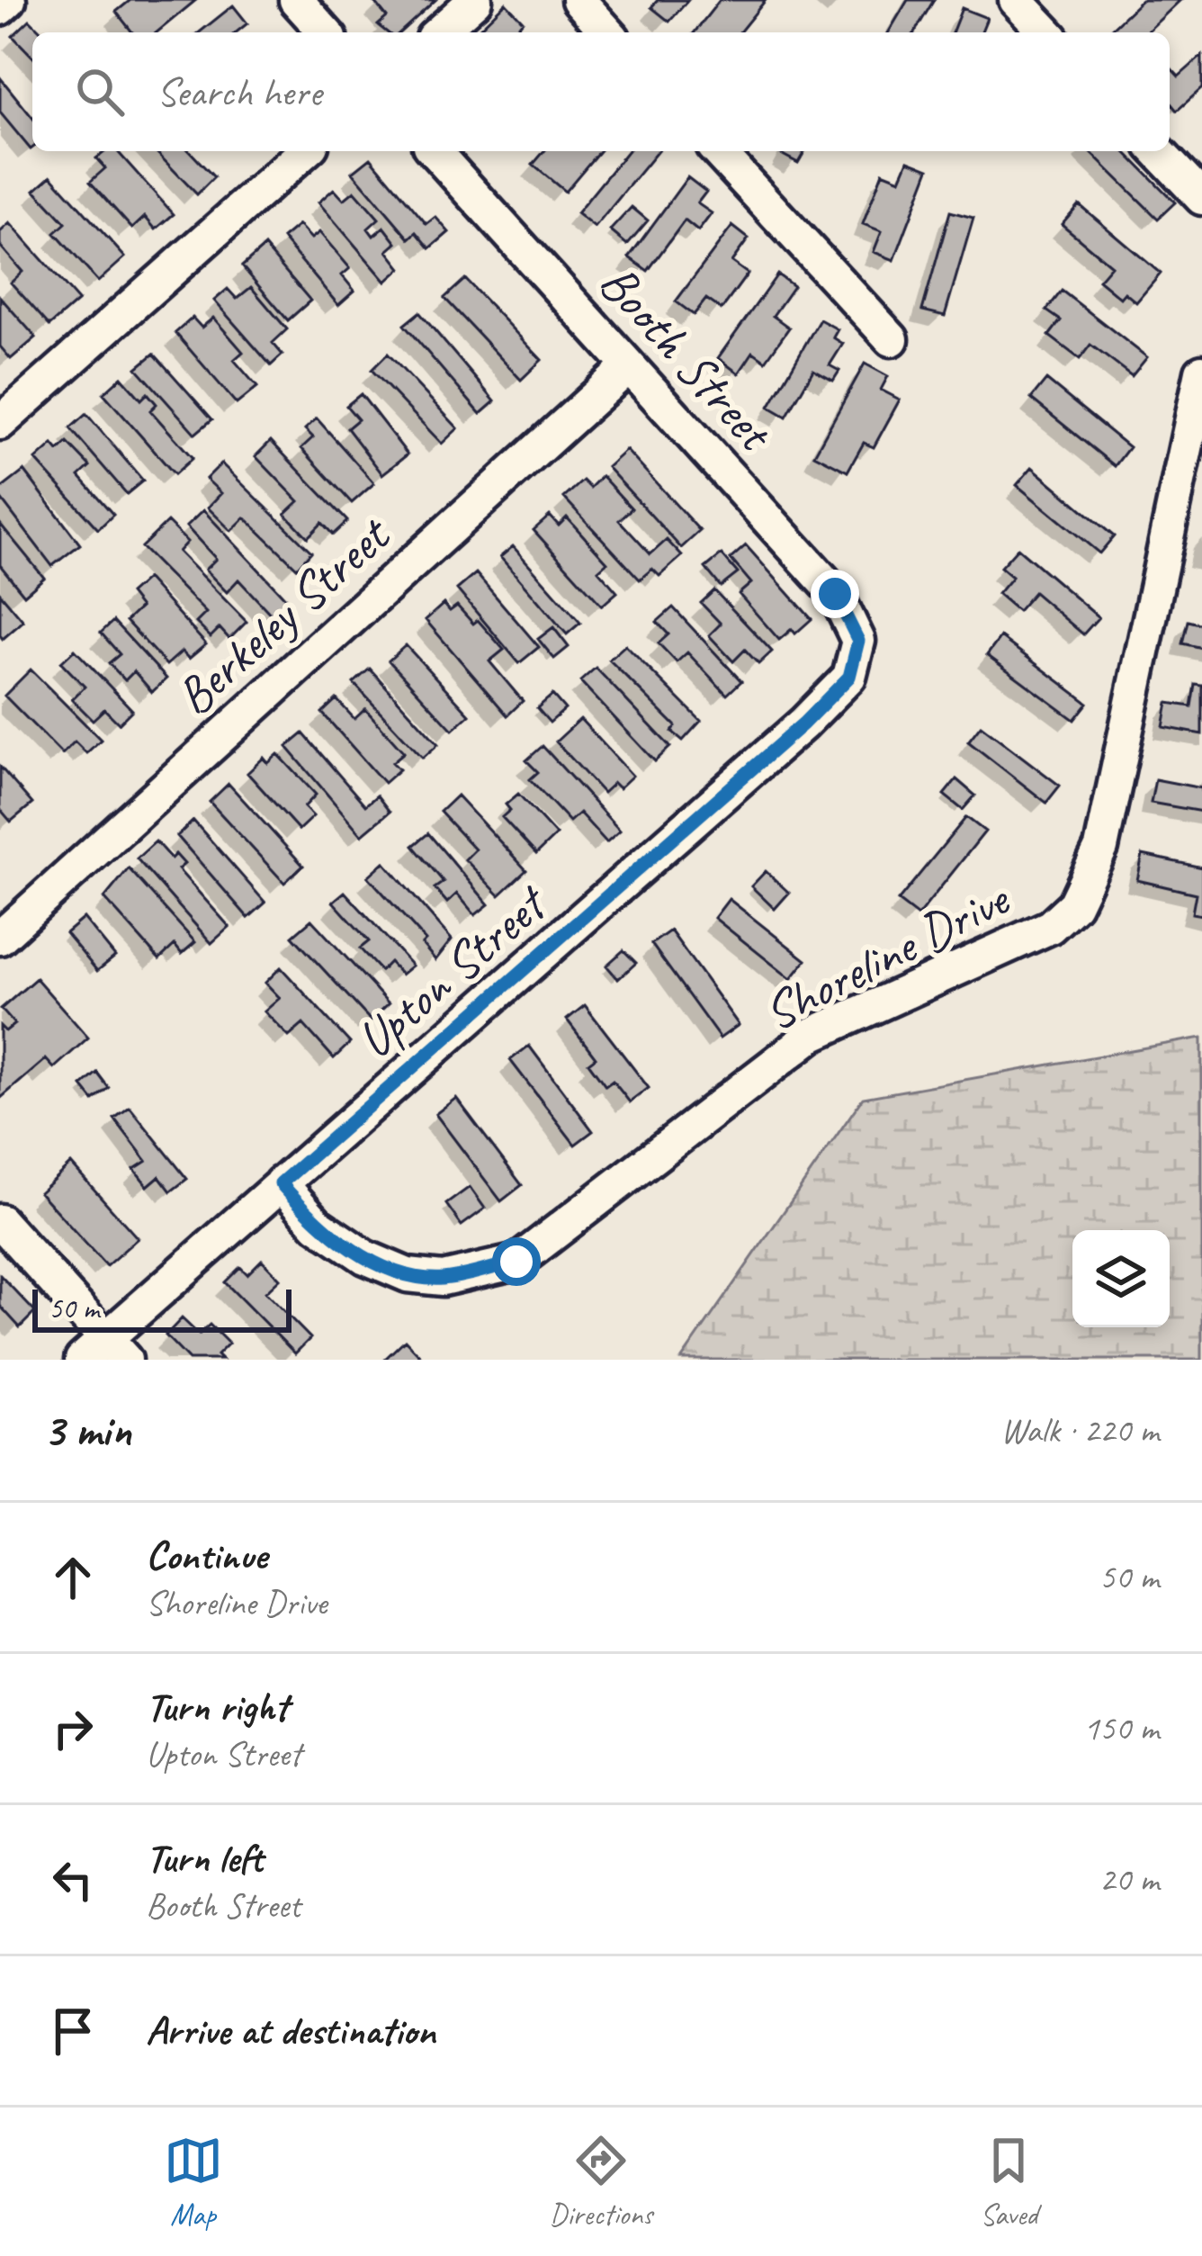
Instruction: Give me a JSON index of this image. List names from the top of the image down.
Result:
{
  "streets": {
    "street": [
      "Booth Street",
      "Berkeley Street",
      "Shoreline Drive",
      "Upton Street"
    ]
  },
  "crossings": [
    ["Booth Street", "Berkeley Street"],
    ["Booth Street", "Upton Street"],
    ["Shoreline Drive", "Upton Street"]
  ],
  "scale_bar": "50 m",
  "page": {
    "search": "Search here",
    "scale": "50 m",
    "heading": ["3 min", "Walk · 220 m"],
    "list": [
      ["Continue", "Shoreline Drive", "50 m"],
      ["Turn right", "Upton Street", "150 m"],
      ["Turn left", "Booth Street", "20 m"],
      "Arrive at destination"
    ],
    "nav": ["Map", "Directions", "Saved"]
  }
}
